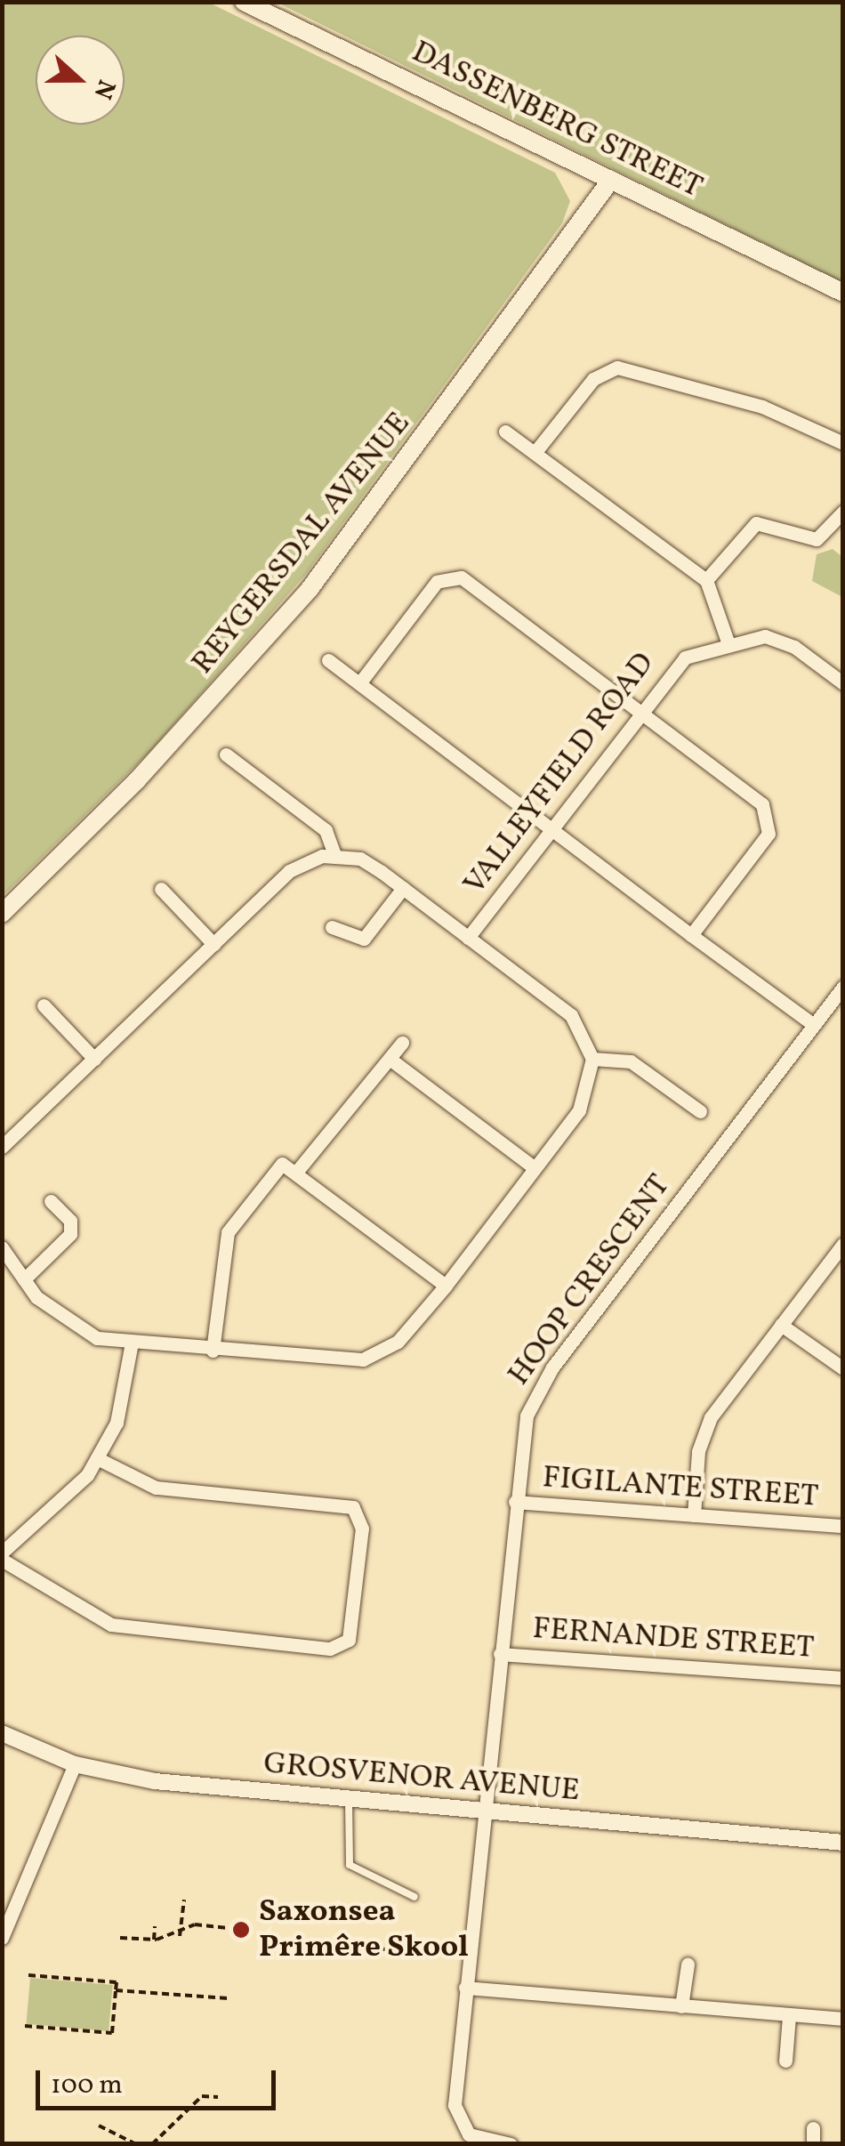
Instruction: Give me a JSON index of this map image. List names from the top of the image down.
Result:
{
  "streets": {
    "main road": ["DASSENBERG STREET", "REYGERSDAL AVENUE"],
    "street": [
      "VALLEYFIELD ROAD",
      "HOOP CRESCENT",
      "FIGILANTE STREET",
      "FERNANDE STREET",
      "GROSVENOR AVENUE"
    ]
  },
  "crossings": [
    ["DASSENBERG STREET", "REYGERSDAL AVENUE"],
    ["HOOP CRESCENT", "FIGILANTE STREET"],
    ["HOOP CRESCENT", "FERNANDE STREET"],
    ["HOOP CRESCENT", "GROSVENOR AVENUE"]
  ],
  "places": ["Saxonsea Primêre Skool"],
  "scale_bar": "100 m",
  "north": "right"
}
